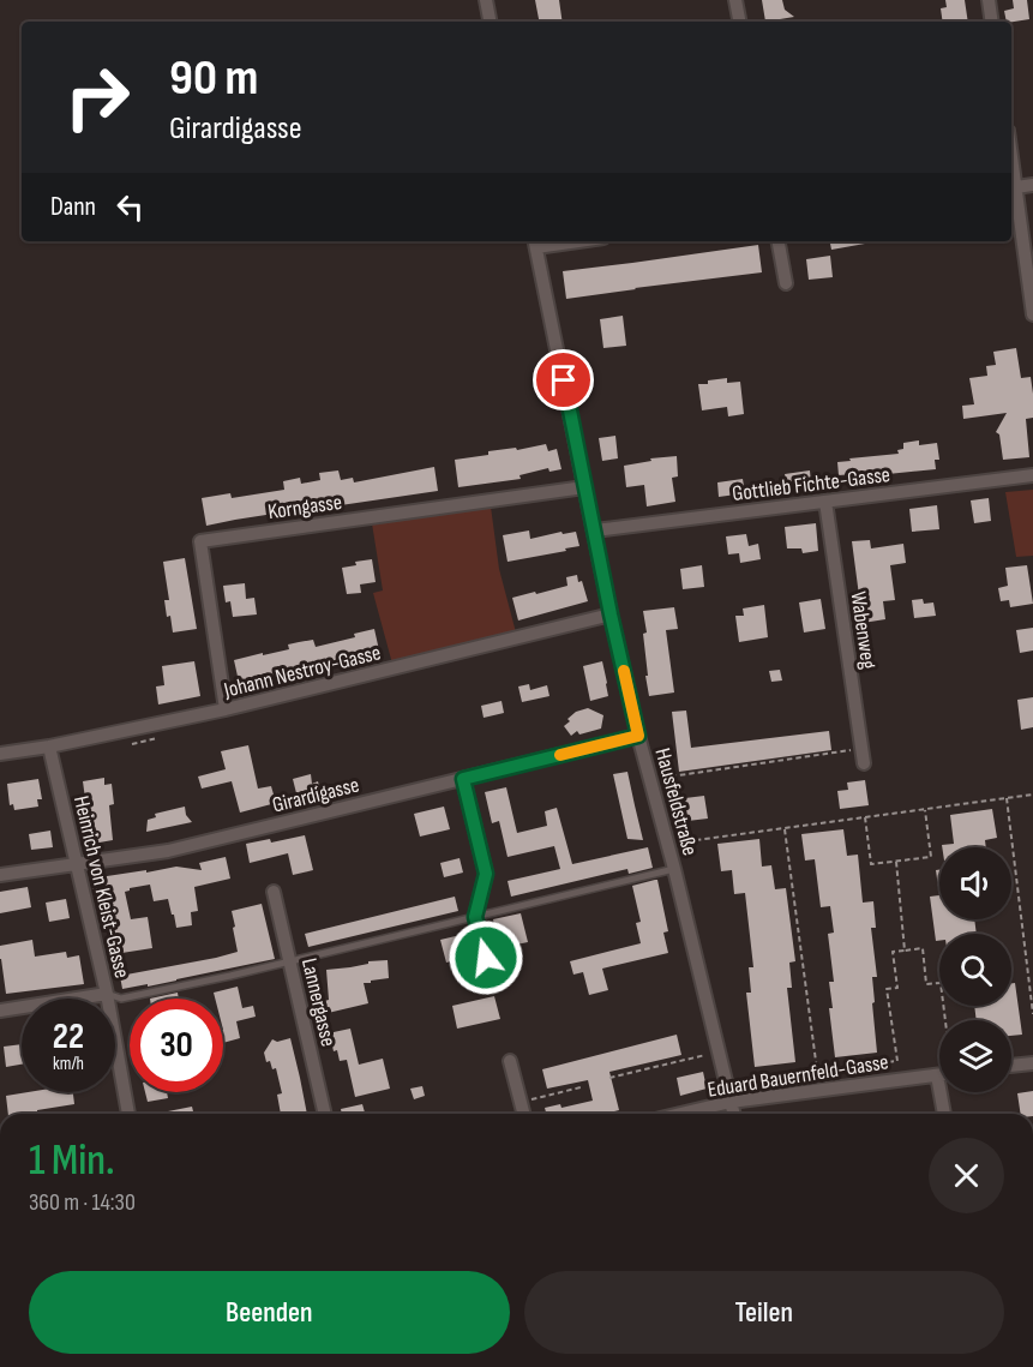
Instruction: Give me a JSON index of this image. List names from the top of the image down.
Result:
{
  "streets": {
    "street": [
      "Gottlieb Fichte-Gasse",
      "Korngasse",
      "Wabenweg",
      "Johann Nestroy-Gasse",
      "Girardigasse",
      "Hausfeldstraße",
      "Heinrich von Kleist-Gasse",
      "Lannergasse",
      "Eduard Bauernfeld-Gasse"
    ]
  },
  "crossings": [
    ["Gottlieb Fichte-Gasse", "Wabenweg"],
    ["Gottlieb Fichte-Gasse", "Hausfeldstraße"],
    ["Korngasse", "Johann Nestroy-Gasse"],
    ["Korngasse", "Hausfeldstraße"],
    ["Johann Nestroy-Gasse", "Hausfeldstraße"],
    ["Johann Nestroy-Gasse", "Heinrich von Kleist-Gasse"],
    ["Girardigasse", "Hausfeldstraße"],
    ["Girardigasse", "Heinrich von Kleist-Gasse"],
    ["Hausfeldstraße", "Eduard Bauernfeld-Gasse"]
  ],
  "page": {
    "turn": ["90 m", "Girardigasse"],
    "then": "Dann",
    "speed": "22 km/h",
    "limit": "30",
    "heading": ["1 Min.", "360 m · 14:30"],
    "buttons": ["Beenden", "Teilen"]
  }
}
